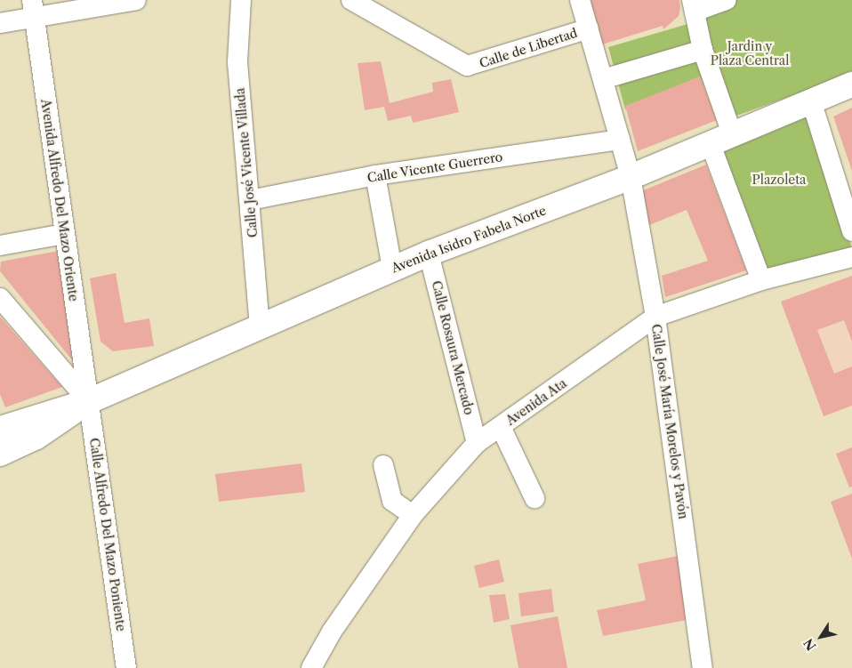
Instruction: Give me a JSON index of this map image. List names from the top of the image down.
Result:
{
  "streets": {
    "main road": ["Avenida Isidro Fabela Norte"],
    "street": [
      "Calle de Libertad",
      "Calle José Vicente Villada",
      "Calle Vicente Guerrero",
      "Avenida Alfredo Del Mazo Oriente",
      "Calle Rosaura Mercado",
      "Avenida Ata",
      "Calle José María Morelos y Pavón",
      "Calle Alfredo Del Mazo Poniente"
    ]
  },
  "crossings": [
    ["Calle de Libertad", "Calle José María Morelos y Pavón"],
    ["Calle José Vicente Villada", "Calle Vicente Guerrero"],
    ["Calle José Vicente Villada", "Avenida Isidro Fabela Norte"],
    ["Calle Vicente Guerrero", "Calle José María Morelos y Pavón"],
    ["Avenida Alfredo Del Mazo Oriente", "Avenida Isidro Fabela Norte"],
    ["Avenida Alfredo Del Mazo Oriente", "Calle Alfredo Del Mazo Poniente"],
    ["Avenida Isidro Fabela Norte", "Calle Rosaura Mercado"],
    ["Avenida Isidro Fabela Norte", "Calle José María Morelos y Pavón"],
    ["Avenida Isidro Fabela Norte", "Calle Alfredo Del Mazo Poniente"],
    ["Calle Rosaura Mercado", "Avenida Ata"],
    ["Avenida Ata", "Calle José María Morelos y Pavón"]
  ],
  "parks": ["Jardin y Plaza Central", "Plazoleta"],
  "north": "bottom left"
}
